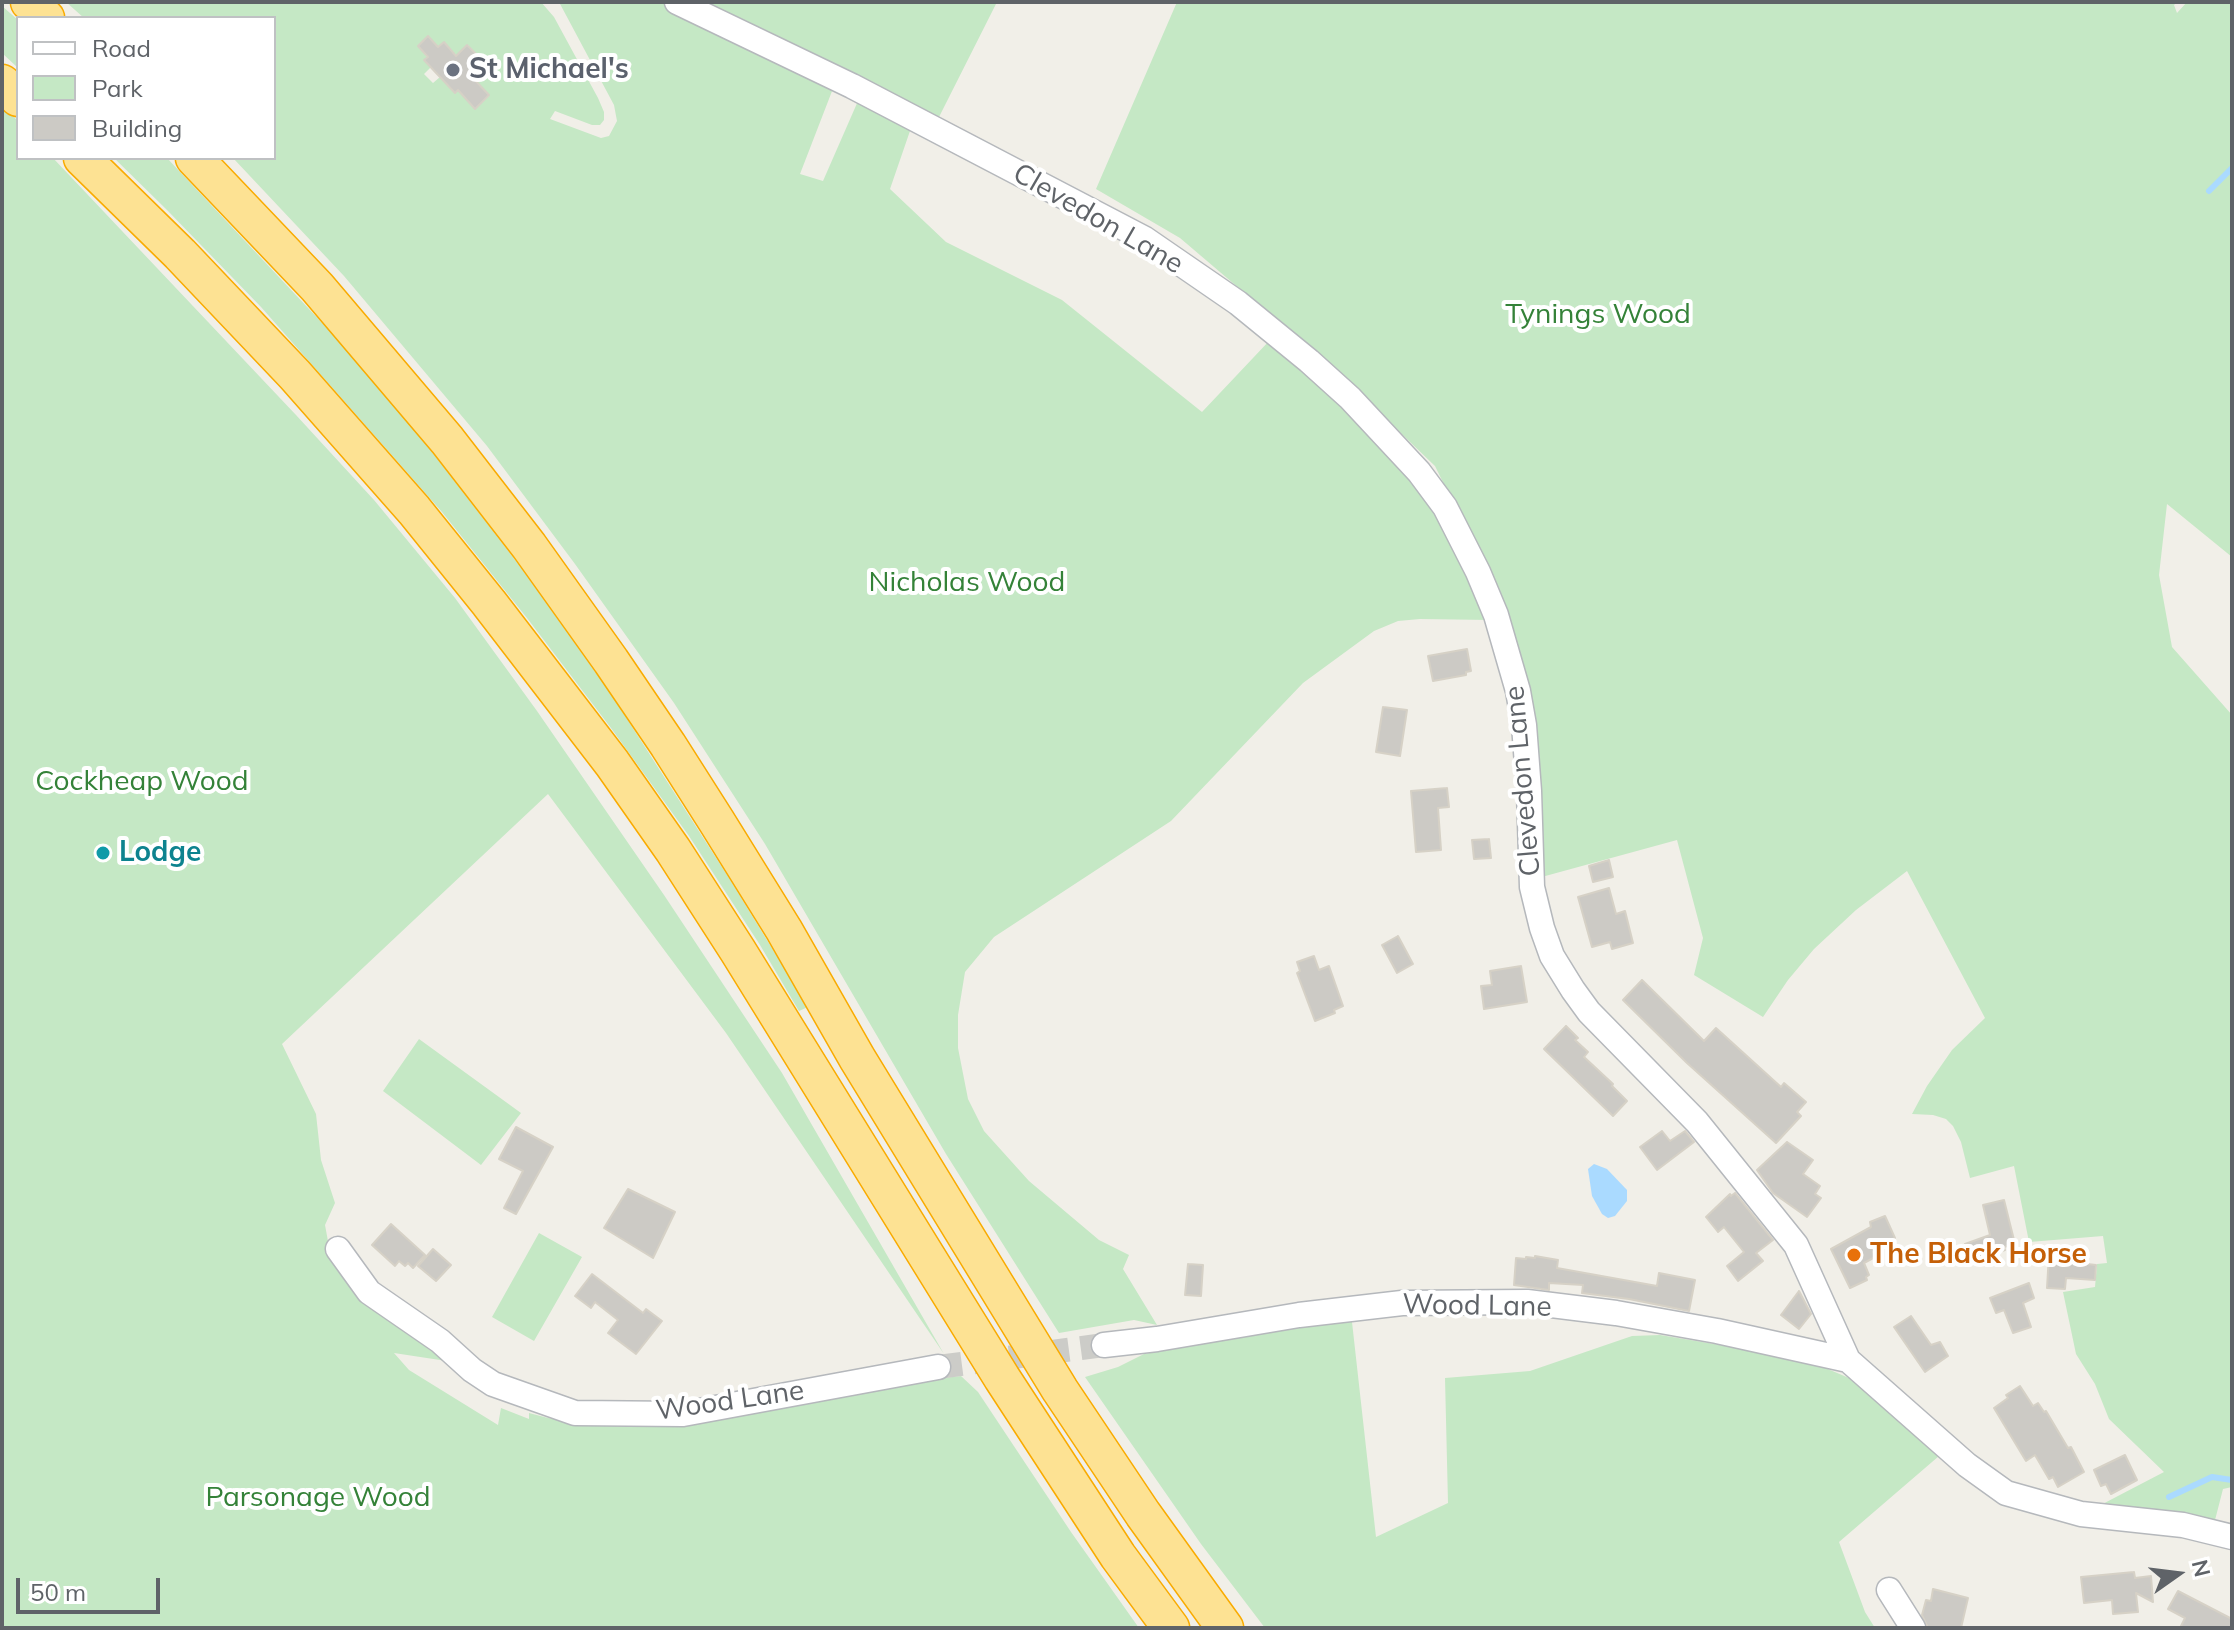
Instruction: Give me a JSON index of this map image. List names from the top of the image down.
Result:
{
  "streets": {
    "street": ["Clevedon Lane", "Wood Lane"]
  },
  "crossings": [
    ["Clevedon Lane", "Wood Lane"]
  ],
  "parks": [
    "Tynings Wood",
    "Nicholas Wood",
    "Cockheap Wood",
    "Parsonage Wood"
  ],
  "places": ["St Michael's", "Lodge", "The Black Horse"],
  "legend": ["Road", "Park", "Building"],
  "scale_bar": "50 m",
  "north": "right"
}
